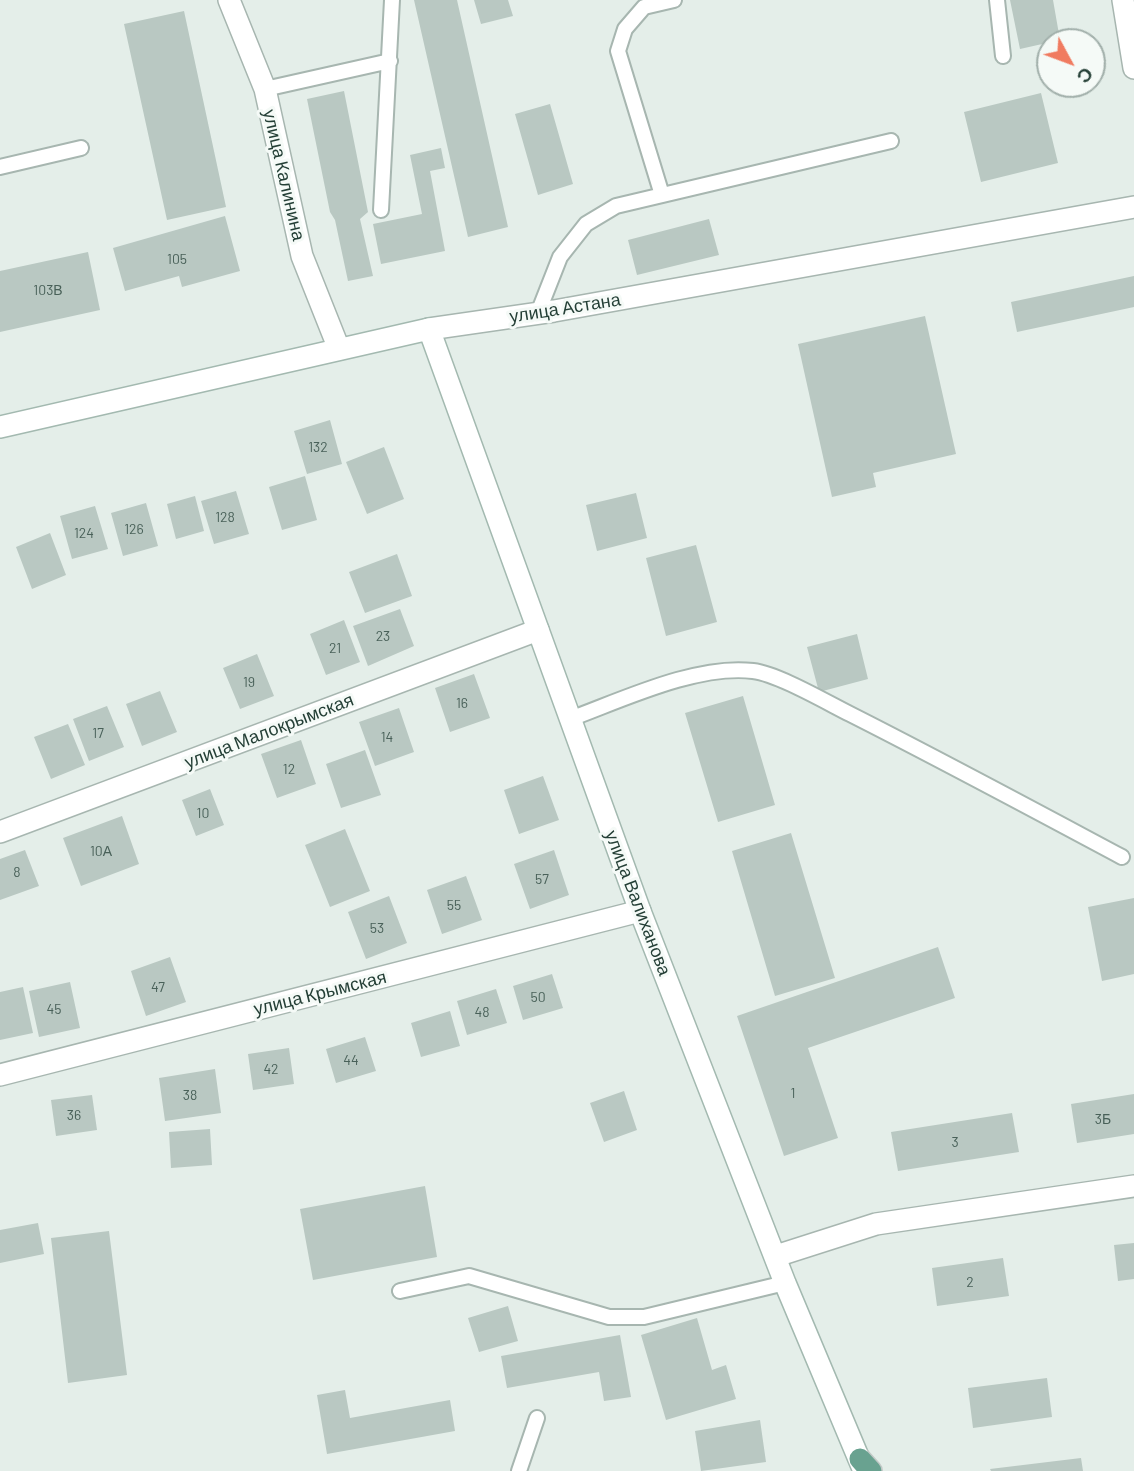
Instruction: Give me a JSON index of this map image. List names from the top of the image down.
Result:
{
  "streets": {
    "street": [
      "улица Калинина",
      "улица Астана",
      "улица Малокрымская",
      "улица Валиханова",
      "улица Крымская"
    ]
  },
  "crossings": [
    ["улица Калинина", "улица Астана"],
    ["улица Астана", "улица Валиханова"],
    ["улица Малокрымская", "улица Валиханова"],
    ["улица Валиханова", "улица Крымская"]
  ],
  "house_numbers": [
    "105",
    "103В",
    "132",
    "128",
    "126",
    "124",
    "23",
    "21",
    "19",
    "16",
    "17",
    "14",
    "12",
    "10",
    "10А",
    "8",
    "57",
    "55",
    "53",
    "47",
    "50",
    "45",
    "48",
    "44",
    "42",
    "1",
    "38",
    "36",
    "3Б",
    "3",
    "2"
  ],
  "north": "bottom right"
}
